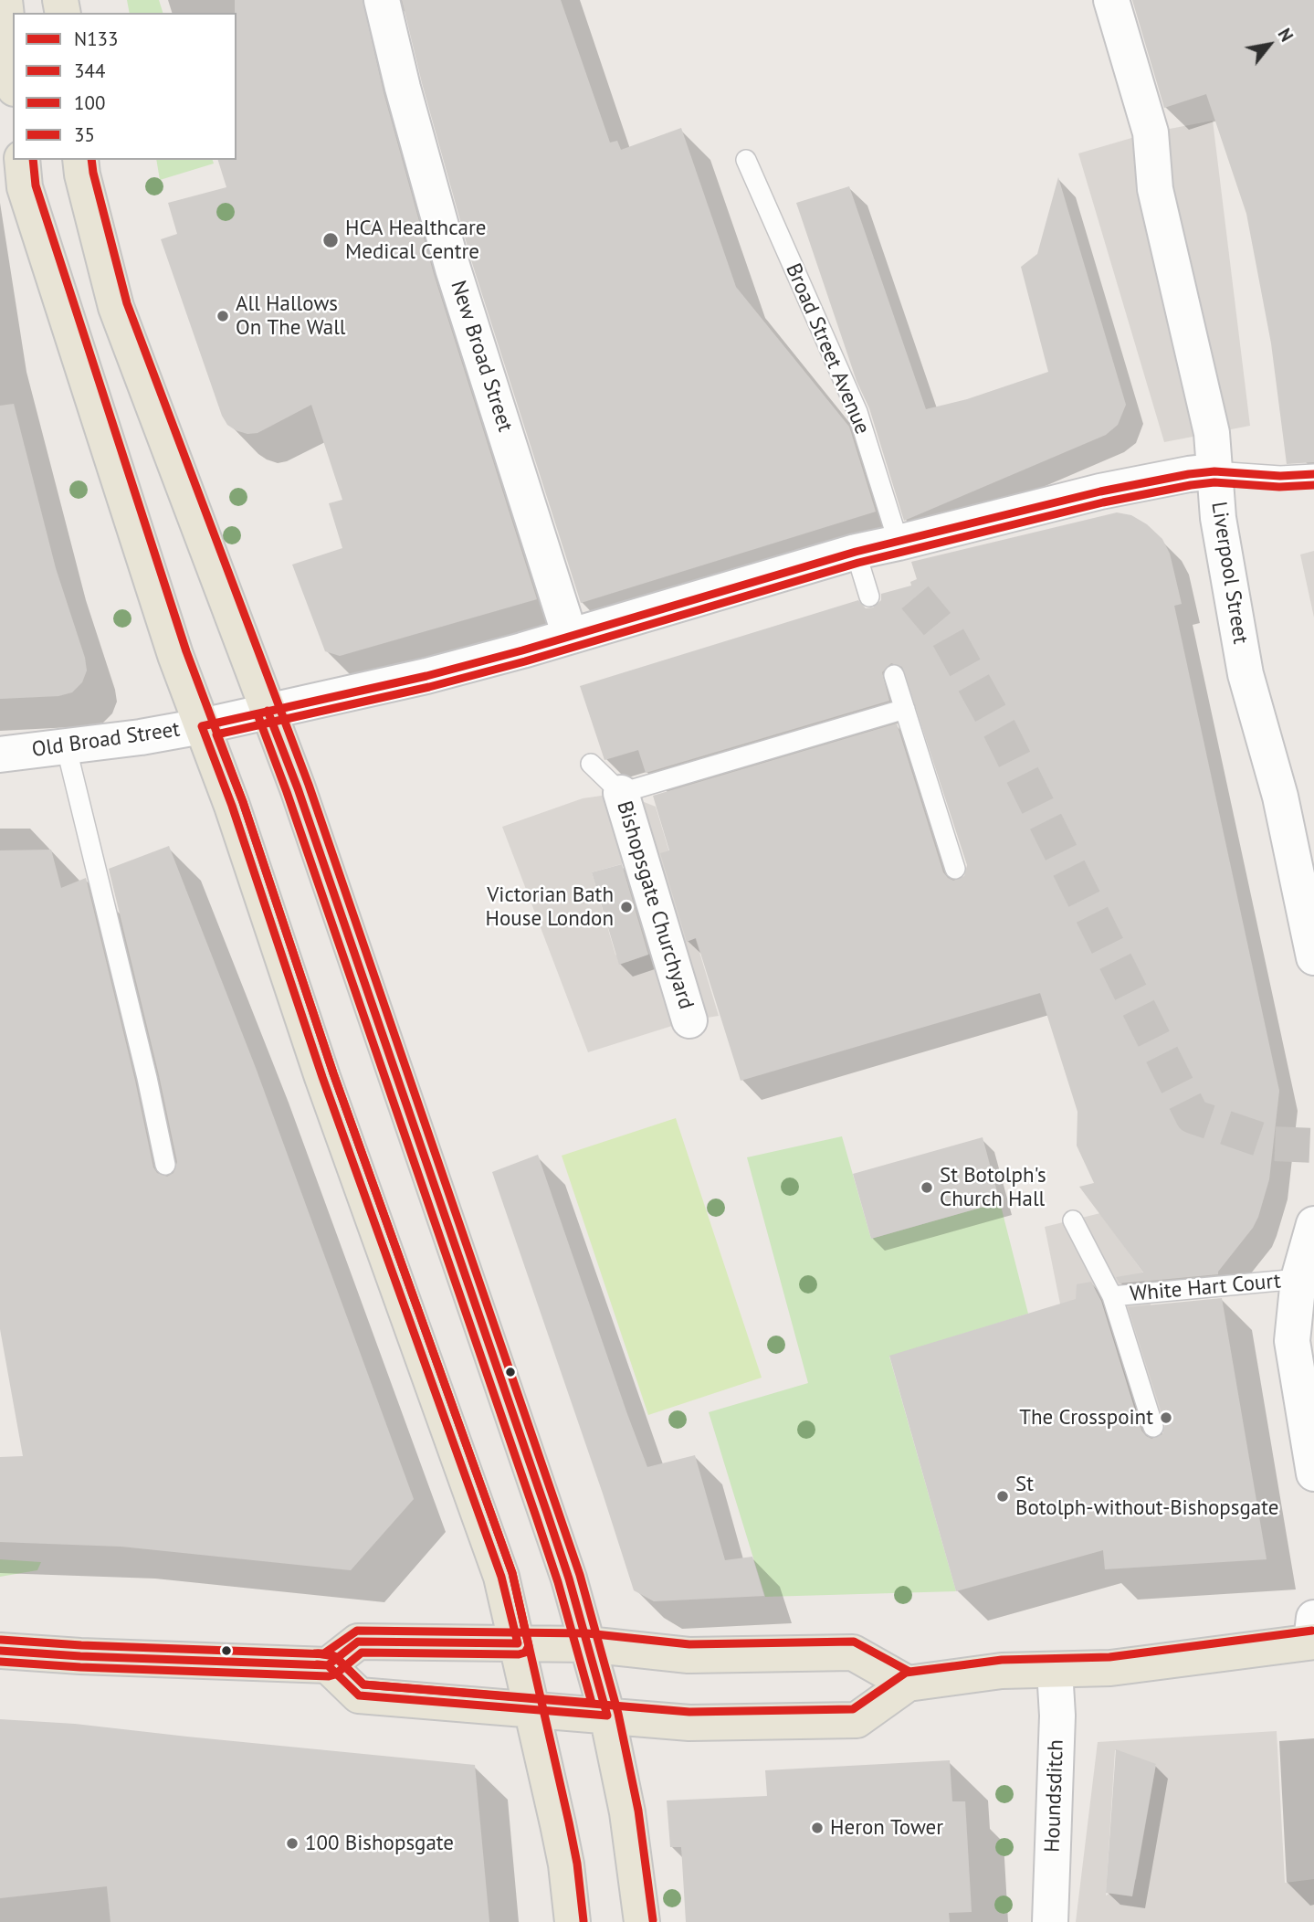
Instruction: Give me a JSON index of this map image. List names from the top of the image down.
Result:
{
  "streets": {
    "street": [
      "New Broad Street",
      "Liverpool Street",
      "Old Broad Street",
      "Bishopsgate Churchyard",
      "Houndsditch"
    ],
    "lane": ["Broad Street Avenue", "White Hart Court"]
  },
  "crossings": [
    ["Broad Street Avenue", "Old Broad Street"],
    ["New Broad Street", "Old Broad Street"],
    ["Liverpool Street", "Old Broad Street"]
  ],
  "places": [
    "HCA Healthcare Medical Centre",
    "All Hallows On The Wall",
    "Victorian Bath House London",
    "St Botolph's Church Hall",
    "The Crosspoint",
    "St Botolph-without-Bishopsgate",
    "Heron Tower",
    "100 Bishopsgate"
  ],
  "lines": [
    "transit line 100",
    "transit line N133",
    "transit line 344",
    "transit line 35"
  ],
  "legend": [
    "N133",
    "344",
    "100",
    "35"
  ],
  "north": "top right"
}
